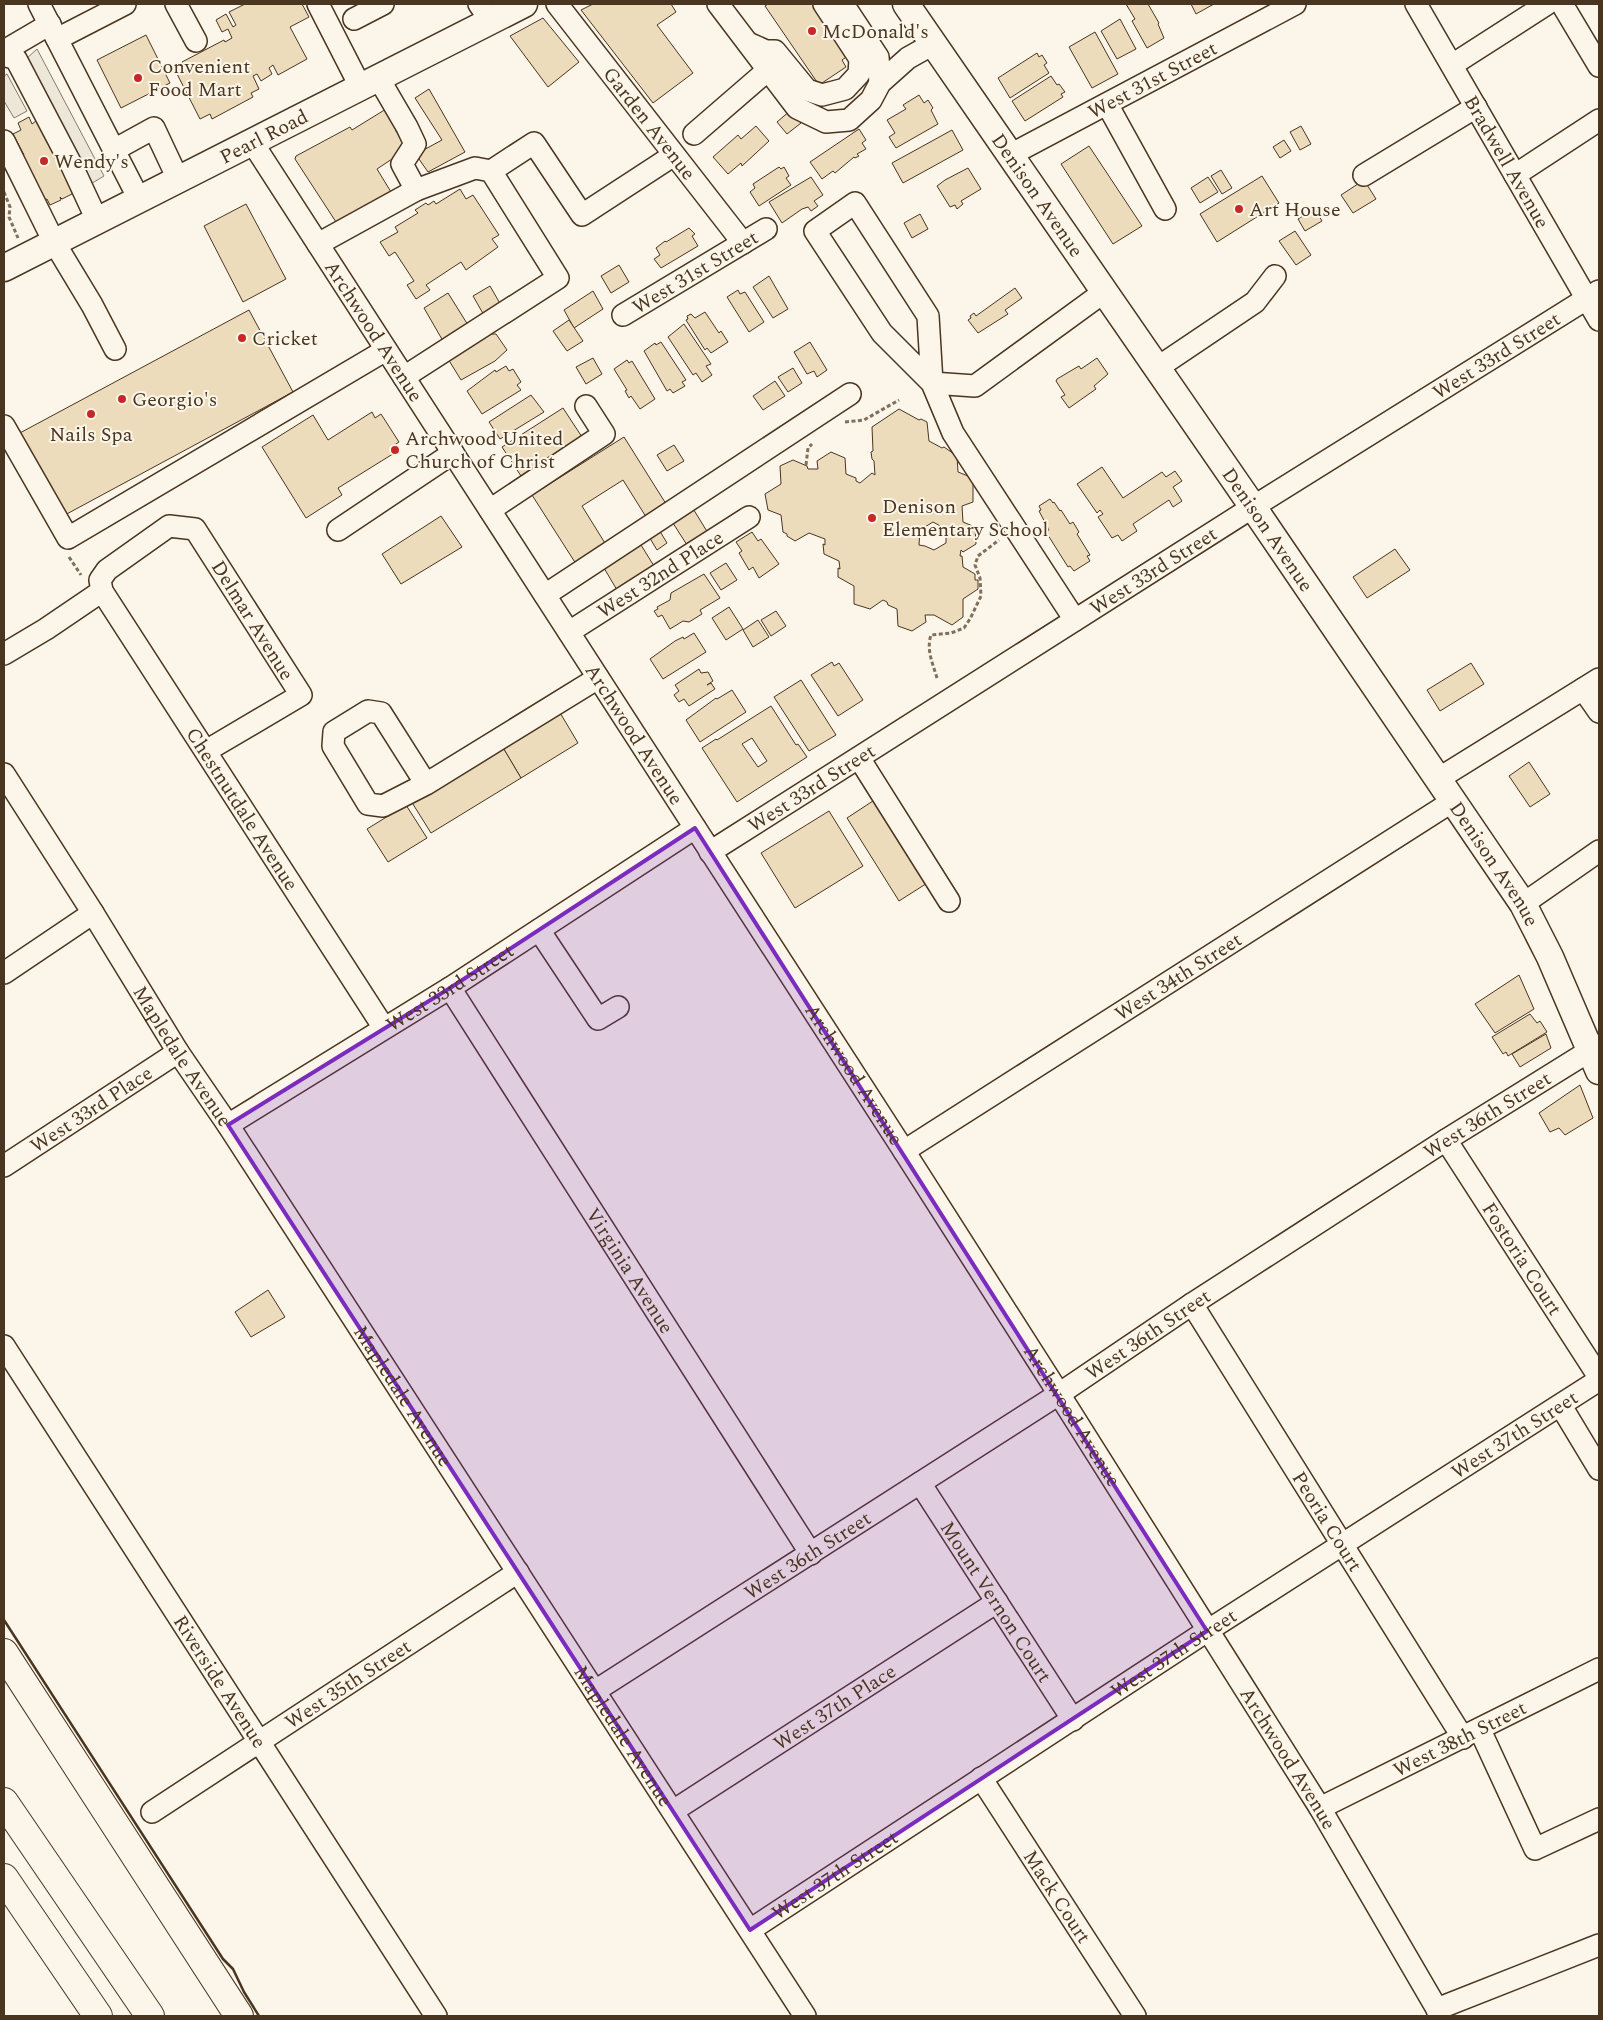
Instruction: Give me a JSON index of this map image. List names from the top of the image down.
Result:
{
  "streets": {
    "main road": ["Pearl Road", "Denison Avenue"],
    "street": [
      "West 31st Street",
      "Garden Avenue",
      "Bradwell Avenue",
      "Archwood Avenue",
      "West 33rd Street",
      "West 32nd Place",
      "Delmar Avenue",
      "Chestnutdale Avenue",
      "West 34th Street",
      "Mapledale Avenue",
      "West 33rd Place",
      "West 36th Street",
      "Fostoria Court",
      "Virginia Avenue",
      "West 37th Street",
      "Peoria Court",
      "Mount Vernon Court",
      "Riverside Avenue",
      "West 35th Street",
      "West 37th Place",
      "West 38th Street",
      "Mack Court"
    ]
  },
  "crossings": [
    ["West 31st Street", "Garden Avenue"],
    ["West 31st Street", "Denison Avenue"],
    ["Pearl Road", "Archwood Avenue"],
    ["Bradwell Avenue", "West 33rd Street"],
    ["Denison Avenue", "West 33rd Street"],
    ["Denison Avenue", "West 34th Street"],
    ["Denison Avenue", "West 36th Street"],
    ["Archwood Avenue", "West 33rd Street"],
    ["Archwood Avenue", "West 32nd Place"],
    ["Archwood Avenue", "West 34th Street"],
    ["Archwood Avenue", "West 36th Street"],
    ["Archwood Avenue", "West 37th Street"],
    ["Archwood Avenue", "West 38th Street"],
    ["West 33rd Street", "Chestnutdale Avenue"],
    ["West 33rd Street", "Mapledale Avenue"],
    ["West 33rd Street", "Virginia Avenue"],
    ["Delmar Avenue", "Chestnutdale Avenue"],
    ["Mapledale Avenue", "West 33rd Place"],
    ["Mapledale Avenue", "West 36th Street"],
    ["Mapledale Avenue", "West 37th Street"],
    ["Mapledale Avenue", "West 35th Street"],
    ["Mapledale Avenue", "West 37th Place"],
    ["West 36th Street", "Fostoria Court"],
    ["West 36th Street", "Virginia Avenue"],
    ["West 36th Street", "Peoria Court"],
    ["West 36th Street", "Mount Vernon Court"],
    ["Fostoria Court", "West 37th Street"],
    ["West 37th Street", "Peoria Court"],
    ["West 37th Street", "Mount Vernon Court"],
    ["West 37th Street", "Mack Court"],
    ["Peoria Court", "West 38th Street"],
    ["Mount Vernon Court", "West 37th Place"],
    ["Riverside Avenue", "West 35th Street"]
  ],
  "places": [
    "McDonald's",
    "Convenient Food Mart",
    "Wendy's",
    "Art House",
    "Cricket",
    "Georgio's",
    "Nails Spa",
    "Archwood United Church of Christ",
    "Denison Elementary School"
  ]
}
